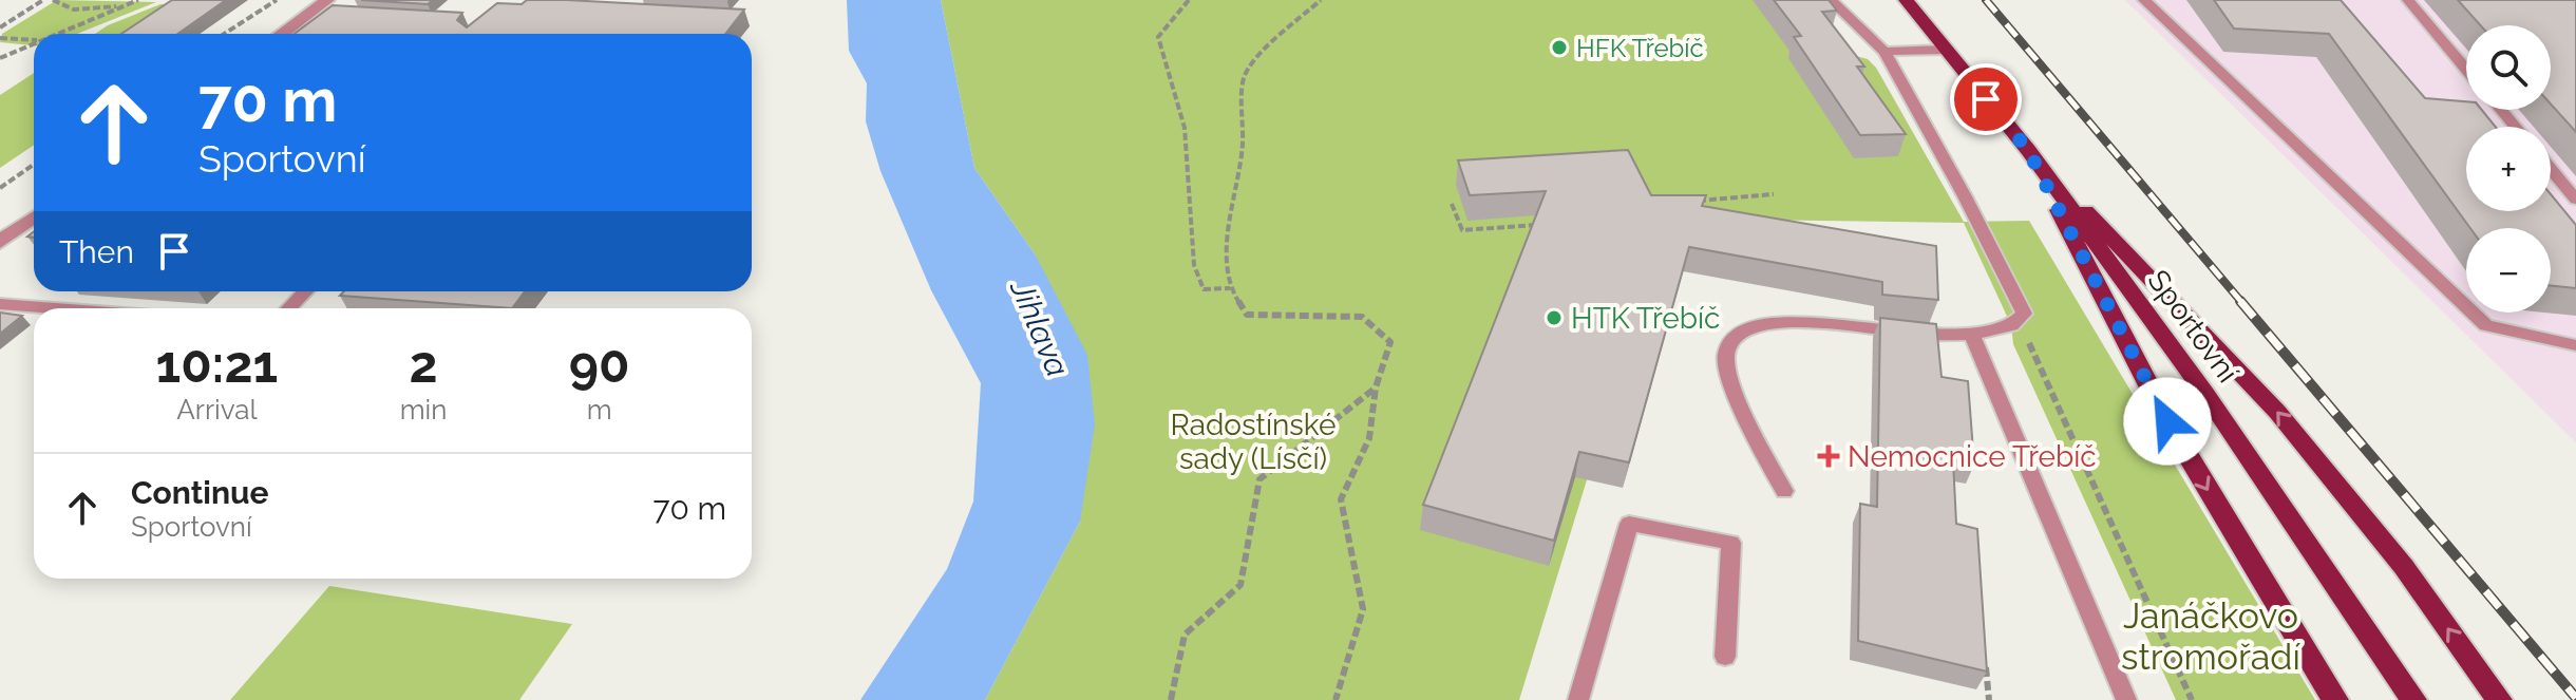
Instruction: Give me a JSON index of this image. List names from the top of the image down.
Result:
{
  "streets": {
    "main road": ["Sportovní"]
  },
  "water": ["Jihlava"],
  "parks": ["Radostínské sady (Lísčí)", "Janáčkovo stromořadí"],
  "places": {
    "other": ["HFK Třebíč", "HTK Třebíč"],
    "health": ["Nemocnice Třebíč"]
  },
  "page": {
    "map_buttons": ["+", "−"],
    "turn": ["70 m", "Sportovní"],
    "then": "Then",
    "eta": [
      "10:21",
      "Arrival",
      "2",
      "min",
      "90",
      "m"
    ],
    "list": [
      {
        "name": "Continue",
        "note": "Sportovní",
        "value": "70 m"
      }
    ]
  }
}
